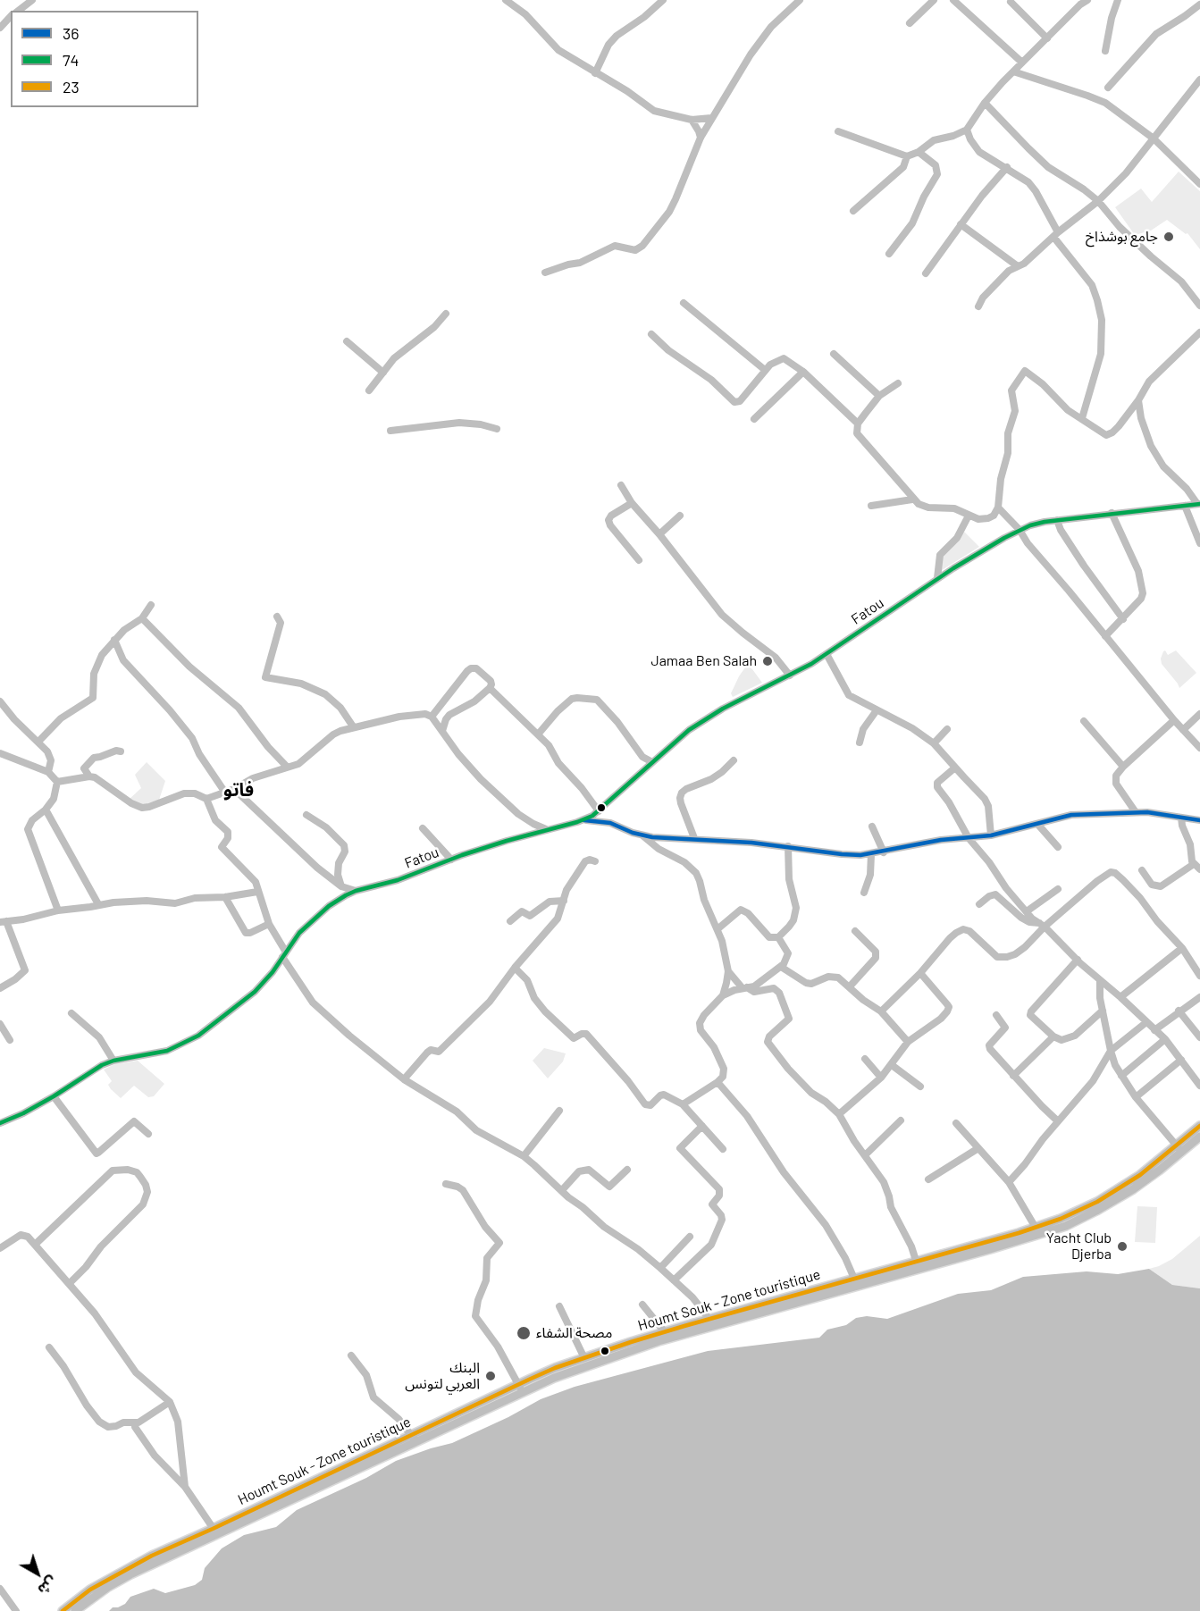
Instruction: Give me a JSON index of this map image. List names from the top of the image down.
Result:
{
  "streets": {
    "main road": ["Houmt Souk - Zone touristique"],
    "street": ["Fatou"]
  },
  "districts": ["فاتو"],
  "places": [
    "جامع بوشذاخ",
    "Jamaa Ben Salah",
    "Yacht Club Djerba",
    "مصحة الشفاء",
    "البنك العربي لتونس"
  ],
  "lines": ["transit line 74", "transit line 36", "transit line 23"],
  "legend": ["36", "74", "23"],
  "north": "bottom right"
}
